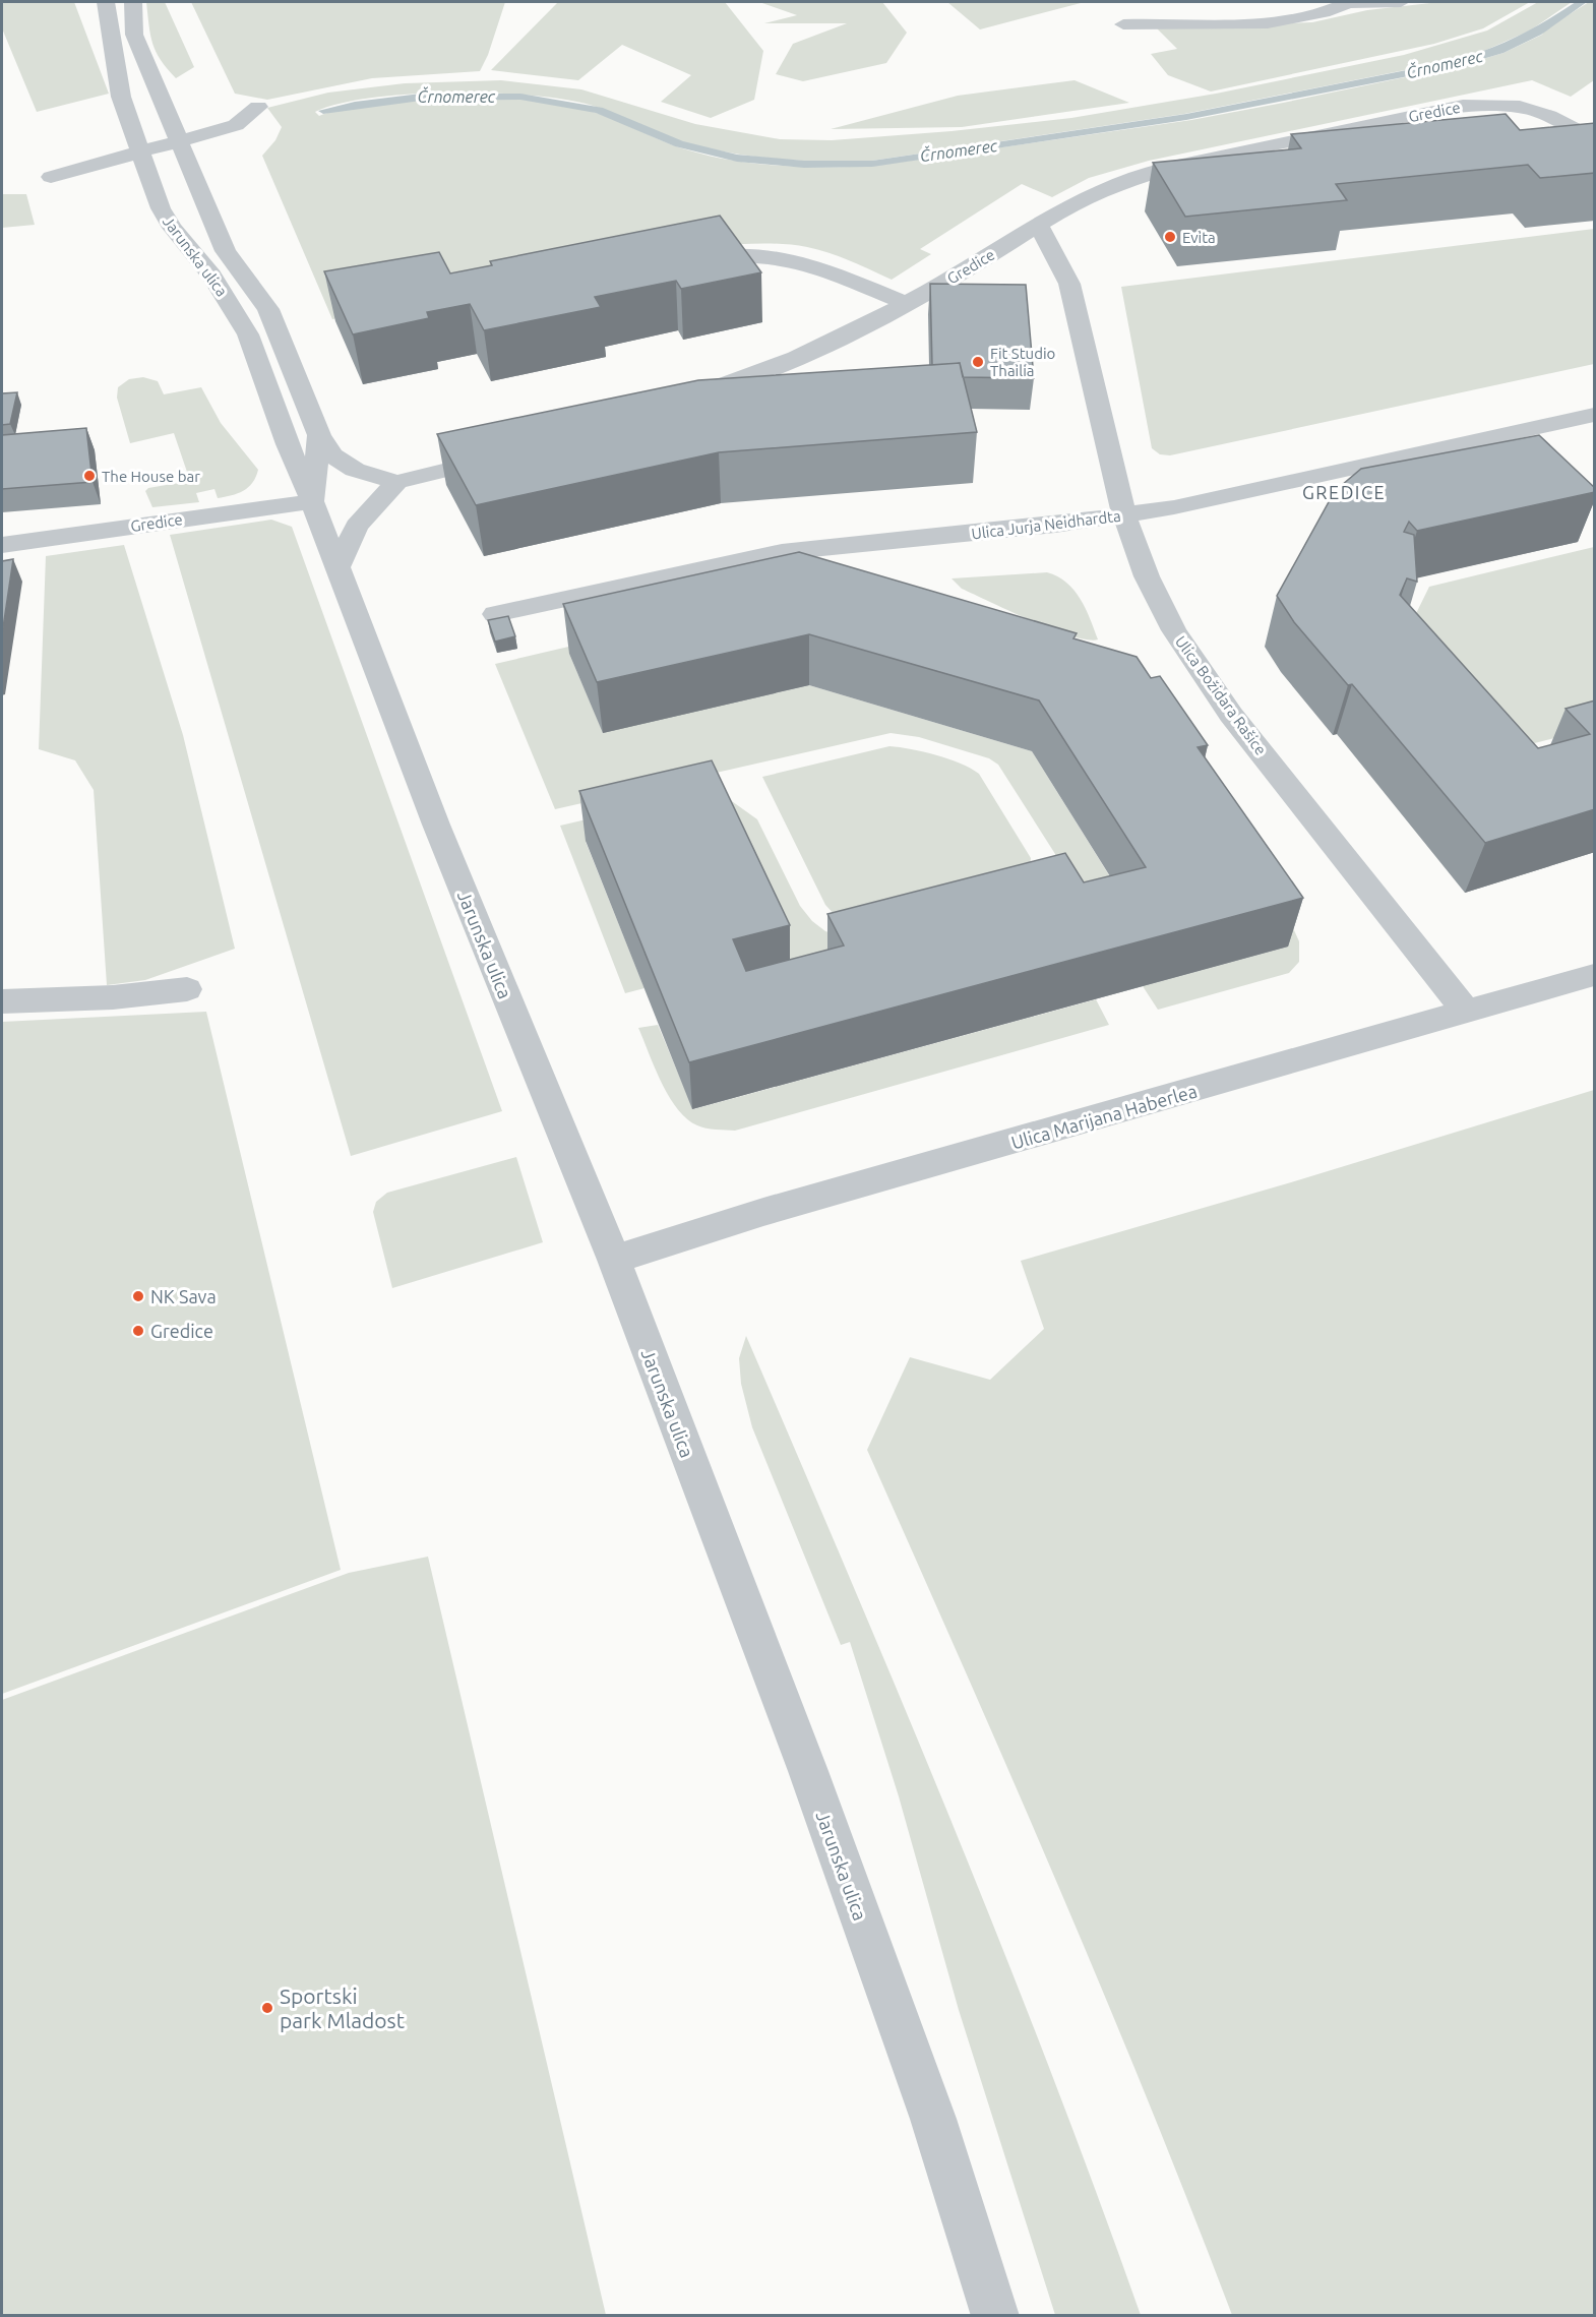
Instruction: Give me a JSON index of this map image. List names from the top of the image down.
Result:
{
  "streets": {
    "street": [
      "Gredice",
      "Jarunska ulica",
      "Ulica Jurja Neidhardta",
      "Ulica Božidara Rašice",
      "Ulica Marijana Haberlea"
    ]
  },
  "crossings": [
    ["Gredice", "Jarunska ulica"],
    ["Gredice", "Ulica Božidara Rašice"],
    ["Jarunska ulica", "Ulica Marijana Haberlea"],
    ["Ulica Jurja Neidhardta", "Ulica Božidara Rašice"],
    ["Ulica Božidara Rašice", "Ulica Marijana Haberlea"]
  ],
  "districts": ["GREDICE"],
  "water": ["Črnomerec"],
  "places": [
    "Evita",
    "Fit Studio Thailia",
    "The House bar",
    "NK Sava",
    "Gredice",
    "Sportski park Mladost"
  ]
}
